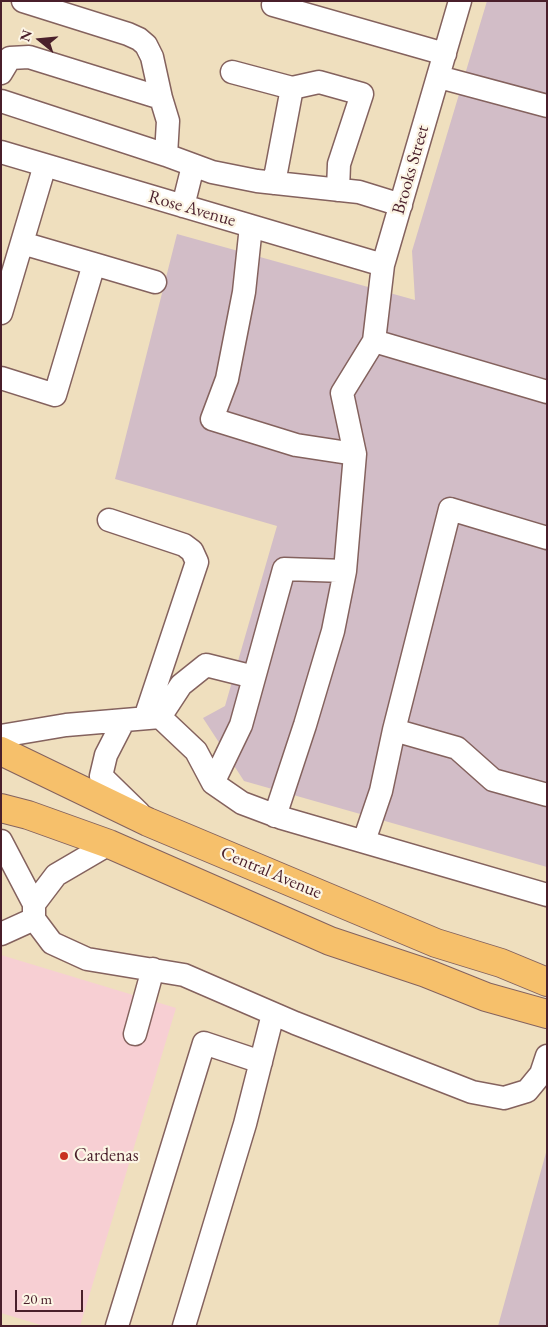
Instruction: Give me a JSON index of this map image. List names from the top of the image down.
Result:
{
  "streets": {
    "main road": ["Central Avenue"],
    "street": ["Brooks Street", "Rose Avenue"]
  },
  "crossings": [
    ["Brooks Street", "Rose Avenue"]
  ],
  "places": ["Cardenas"],
  "scale_bar": "20 m",
  "north": "left"
}
